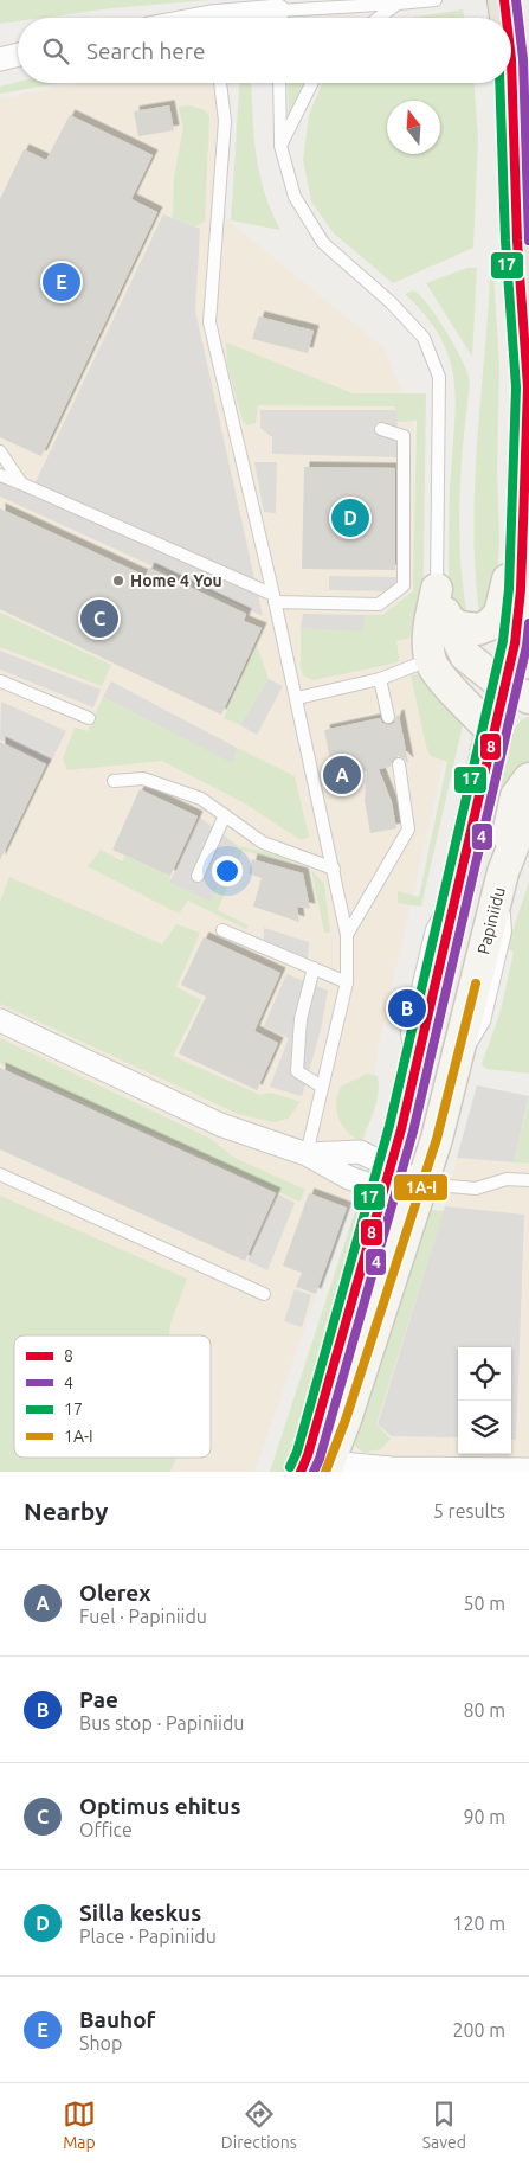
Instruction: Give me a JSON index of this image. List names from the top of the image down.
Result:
{
  "streets": {
    "main road": ["Papiniidu"]
  },
  "places": ["Home 4 You"],
  "lines": [
    "transit line 8",
    "transit line 4",
    "transit line 17",
    "transit line 1A-I"
  ],
  "legend": [
    "8",
    "4",
    "17",
    "1A-I"
  ],
  "north": "top",
  "page": {
    "search": "Search here",
    "pins": [
      "E",
      "D",
      "C",
      "A",
      "B"
    ],
    "heading": ["Nearby", "5 results"],
    "list": [
      {
        "mark": "A",
        "name": "Olerex",
        "note": "Fuel · Papiniidu",
        "value": "50 m"
      },
      {
        "mark": "B",
        "name": "Pae",
        "note": "Bus stop · Papiniidu",
        "value": "80 m"
      },
      {
        "mark": "C",
        "name": "Optimus ehitus",
        "note": "Office",
        "value": "90 m"
      },
      {
        "mark": "D",
        "name": "Silla keskus",
        "note": "Place · Papiniidu",
        "value": "120 m"
      },
      {
        "mark": "E",
        "name": "Bauhof",
        "note": "Shop",
        "value": "200 m"
      }
    ],
    "nav": ["Map", "Directions", "Saved"]
  }
}
